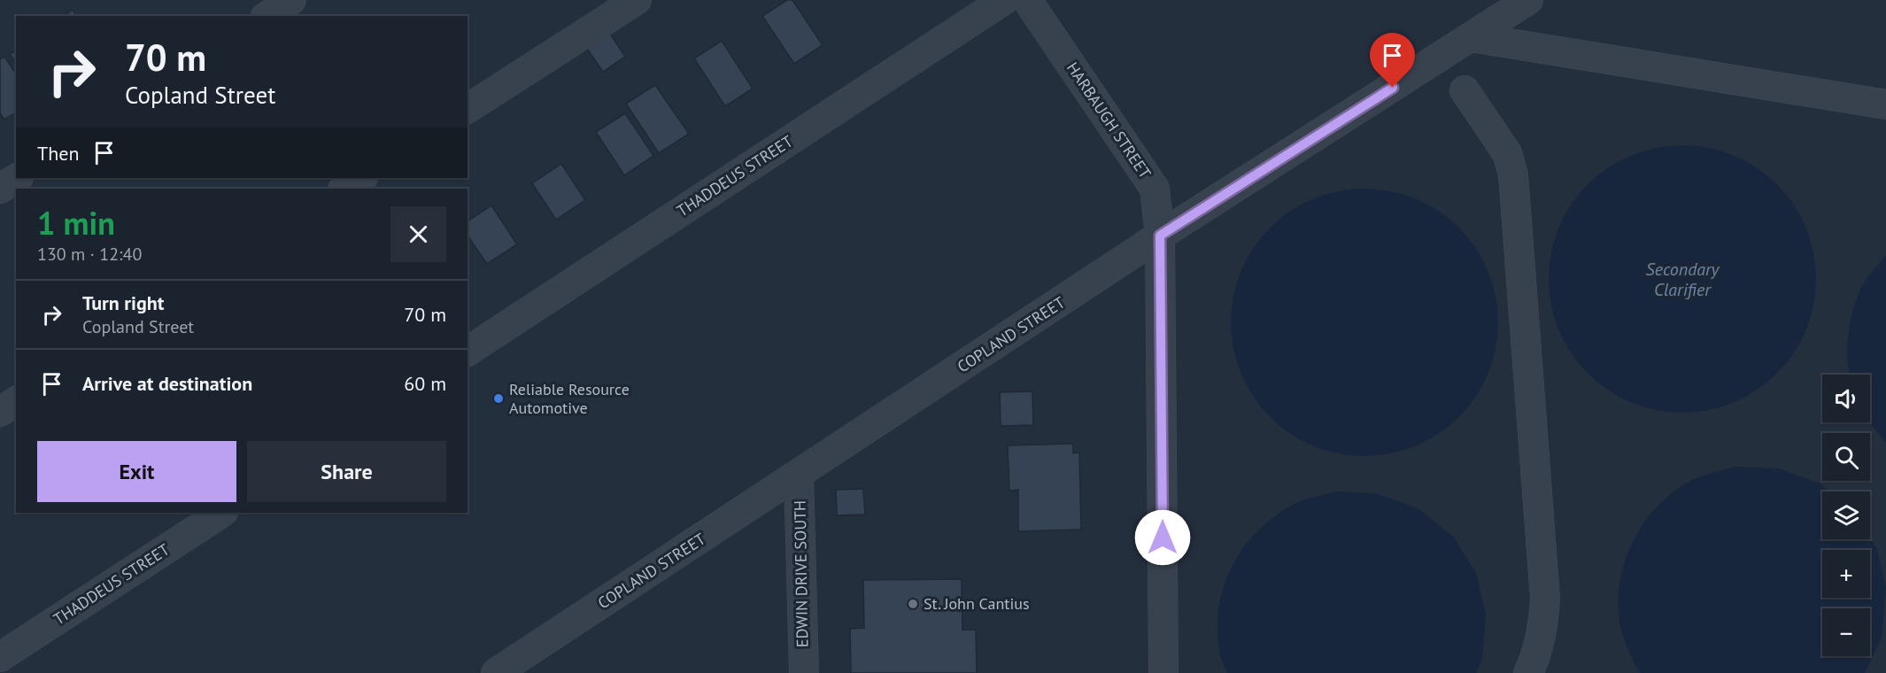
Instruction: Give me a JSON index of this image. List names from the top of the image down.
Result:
{
  "streets": {
    "street": [
      "HARBAUGH STREET",
      "THADDEUS STREET",
      "COPLAND STREET",
      "EDWIN DRIVE SOUTH"
    ]
  },
  "crossings": [
    ["HARBAUGH STREET", "COPLAND STREET"],
    ["COPLAND STREET", "EDWIN DRIVE SOUTH"]
  ],
  "water": ["Secondary Clarifier"],
  "places": ["Reliable Resource Automotive", "St. John Cantius"],
  "page": {
    "turn": ["70 m", "Copland Street"],
    "then": "Then",
    "heading": ["1 min", "130 m · 12:40"],
    "list": [
      {
        "name": "Turn right",
        "note": "Copland Street",
        "value": "70 m"
      },
      {
        "name": "Arrive at destination",
        "value": "60 m"
      }
    ],
    "map_buttons": ["+", "−"],
    "buttons": ["Exit", "Share"]
  }
}
